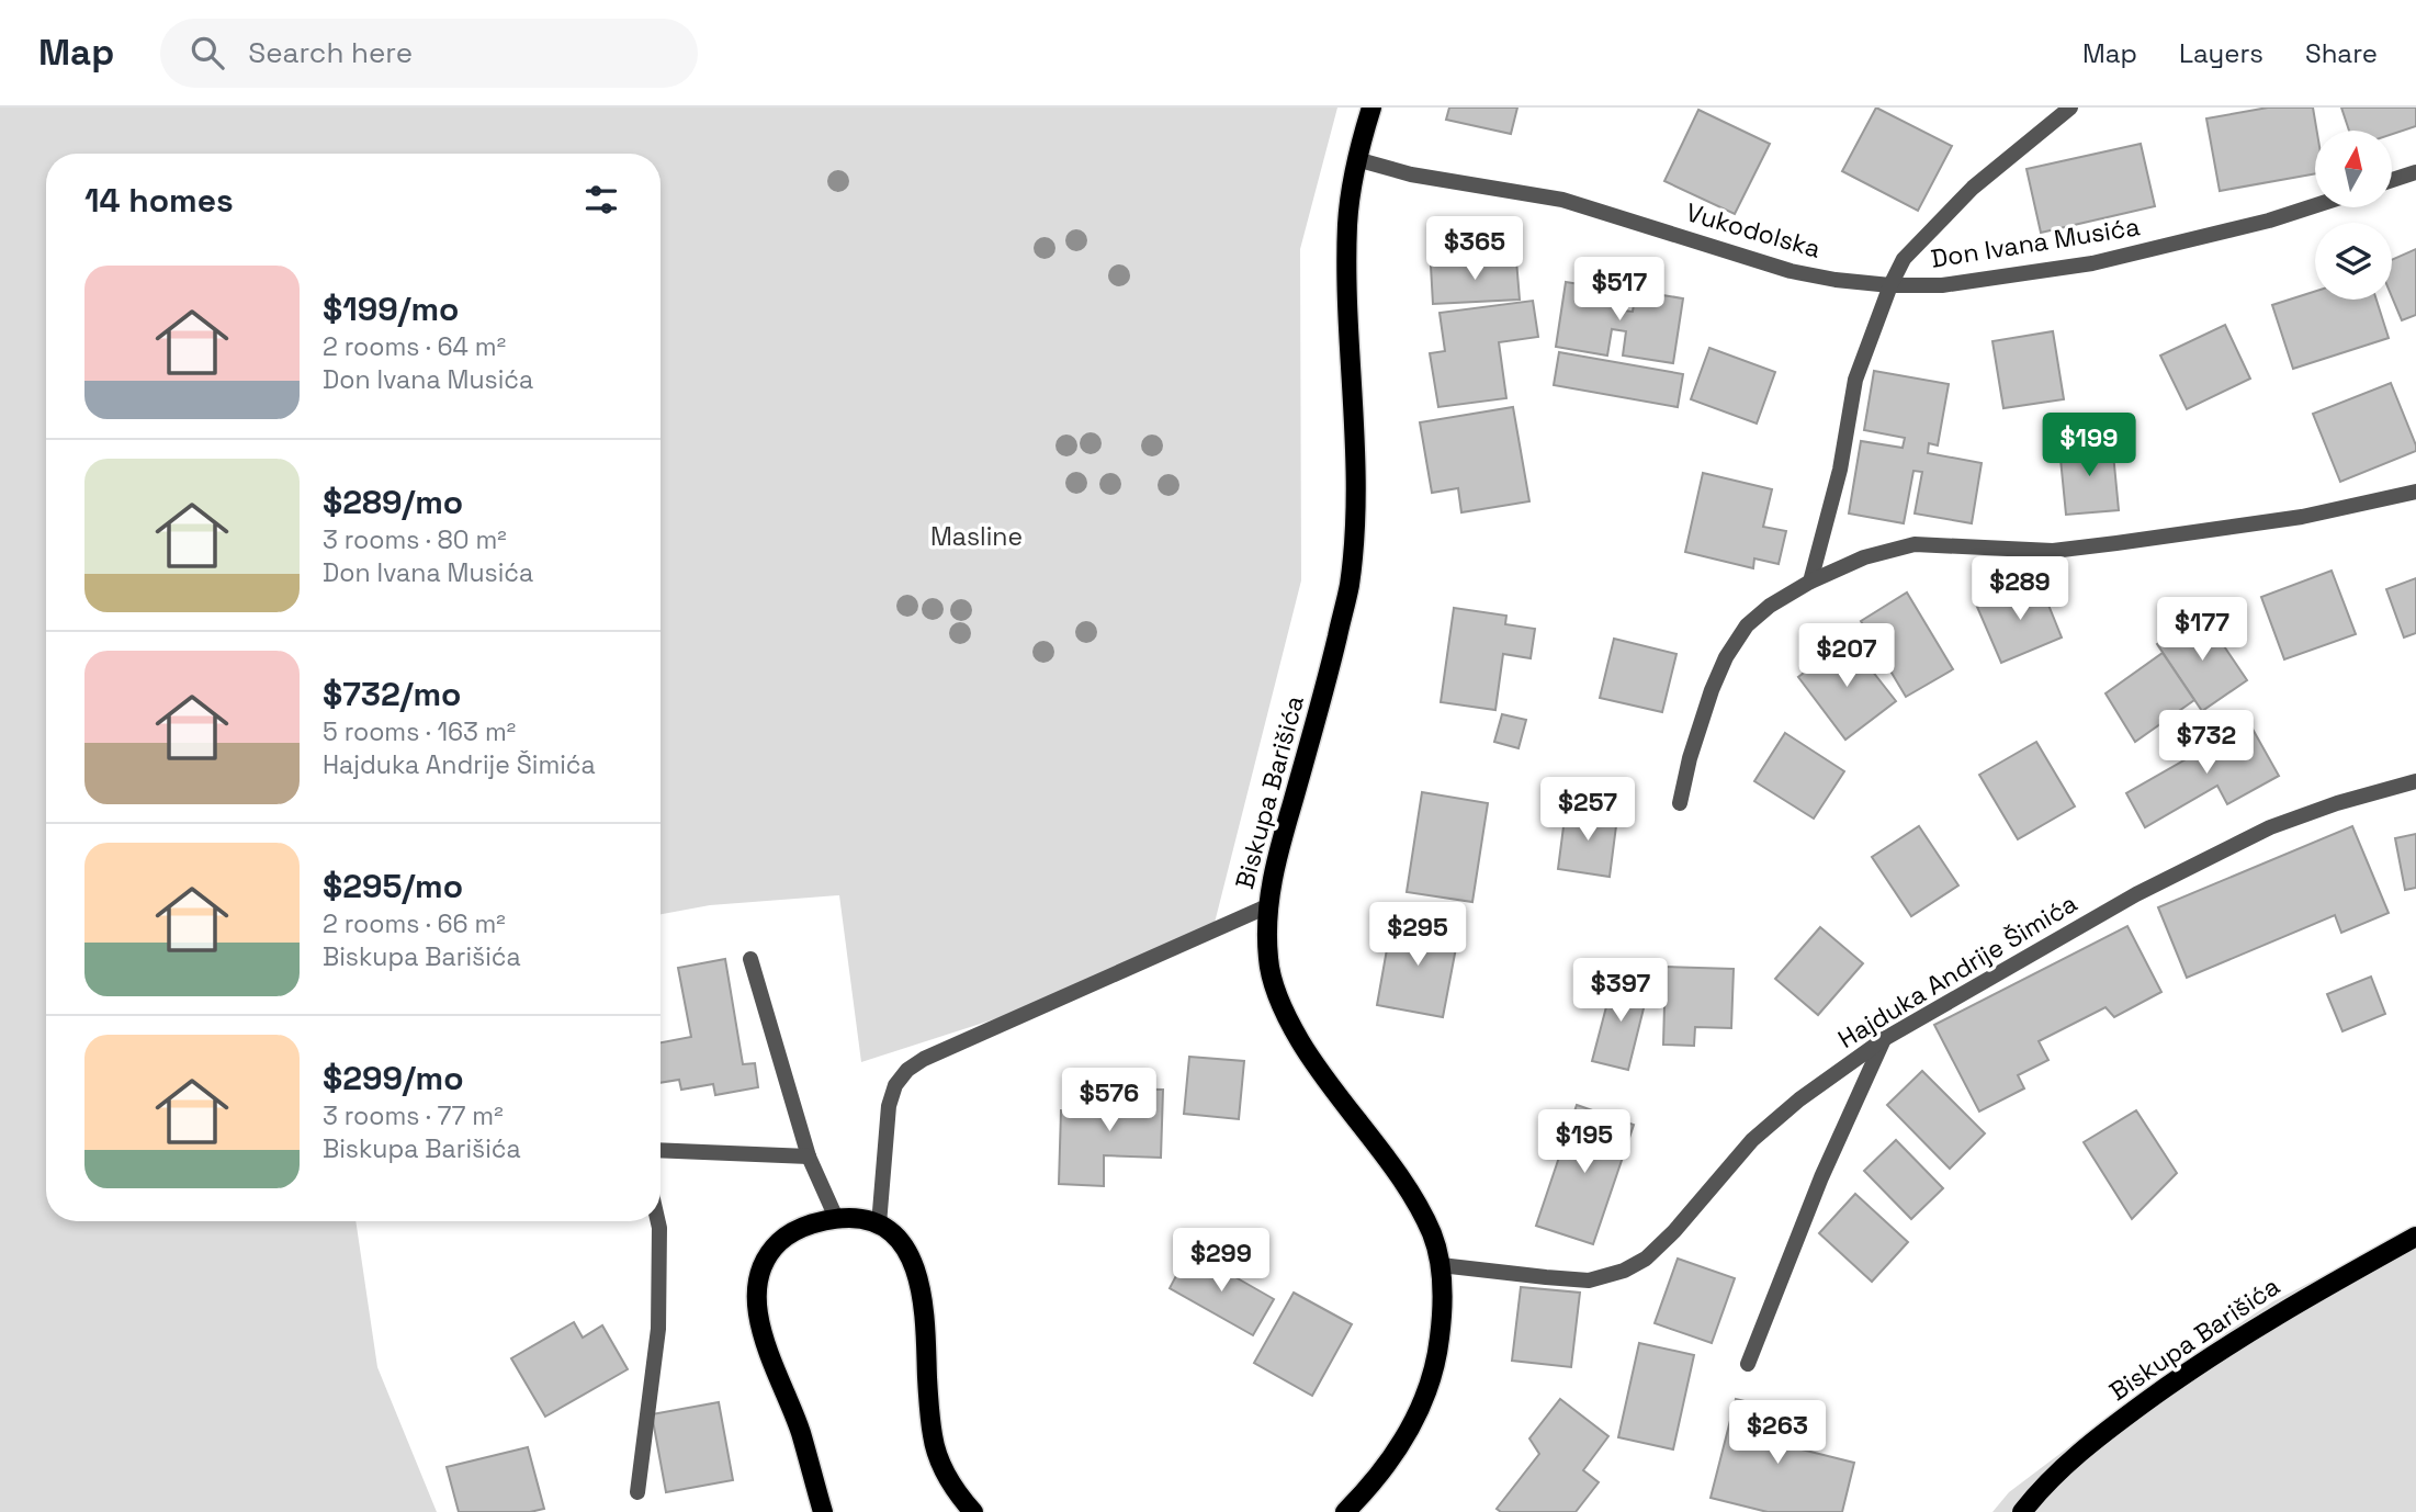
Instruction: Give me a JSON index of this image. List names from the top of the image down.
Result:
{
  "streets": {
    "main road": ["Biskupa Barišića"],
    "street": ["Vukodolska", "Don Ivana Musića", "Hajduka Andrije Šimića"]
  },
  "crossings": [
    ["Vukodolska", "Don Ivana Musića"],
    ["Vukodolska", "Biskupa Barišića"],
    ["Biskupa Barišića", "Hajduka Andrije Šimića"]
  ],
  "parks": ["Masline"],
  "north": "top",
  "page": {
    "header": "Map",
    "search": "Search here",
    "nav": ["Map", "Layers", "Share"],
    "heading": "14 homes",
    "price": [
      "$365",
      "$517",
      "$199",
      "$289",
      "$177",
      "$207",
      "$732",
      "$257",
      "$295",
      "$397",
      "$576",
      "$195",
      "$299",
      "$263"
    ],
    "list": [
      {
        "name": "$199/mo",
        "note": "2 rooms · 64 m² · Don Ivana Musića"
      },
      {
        "name": "$289/mo",
        "note": "3 rooms · 80 m² · Don Ivana Musića"
      },
      {
        "name": "$732/mo",
        "note": "5 rooms · 163 m² · Hajduka Andrije Šimića"
      },
      {
        "name": "$295/mo",
        "note": "2 rooms · 66 m² · Biskupa Barišića"
      },
      {
        "name": "$299/mo",
        "note": "3 rooms · 77 m² · Biskupa Barišića"
      }
    ]
  }
}
